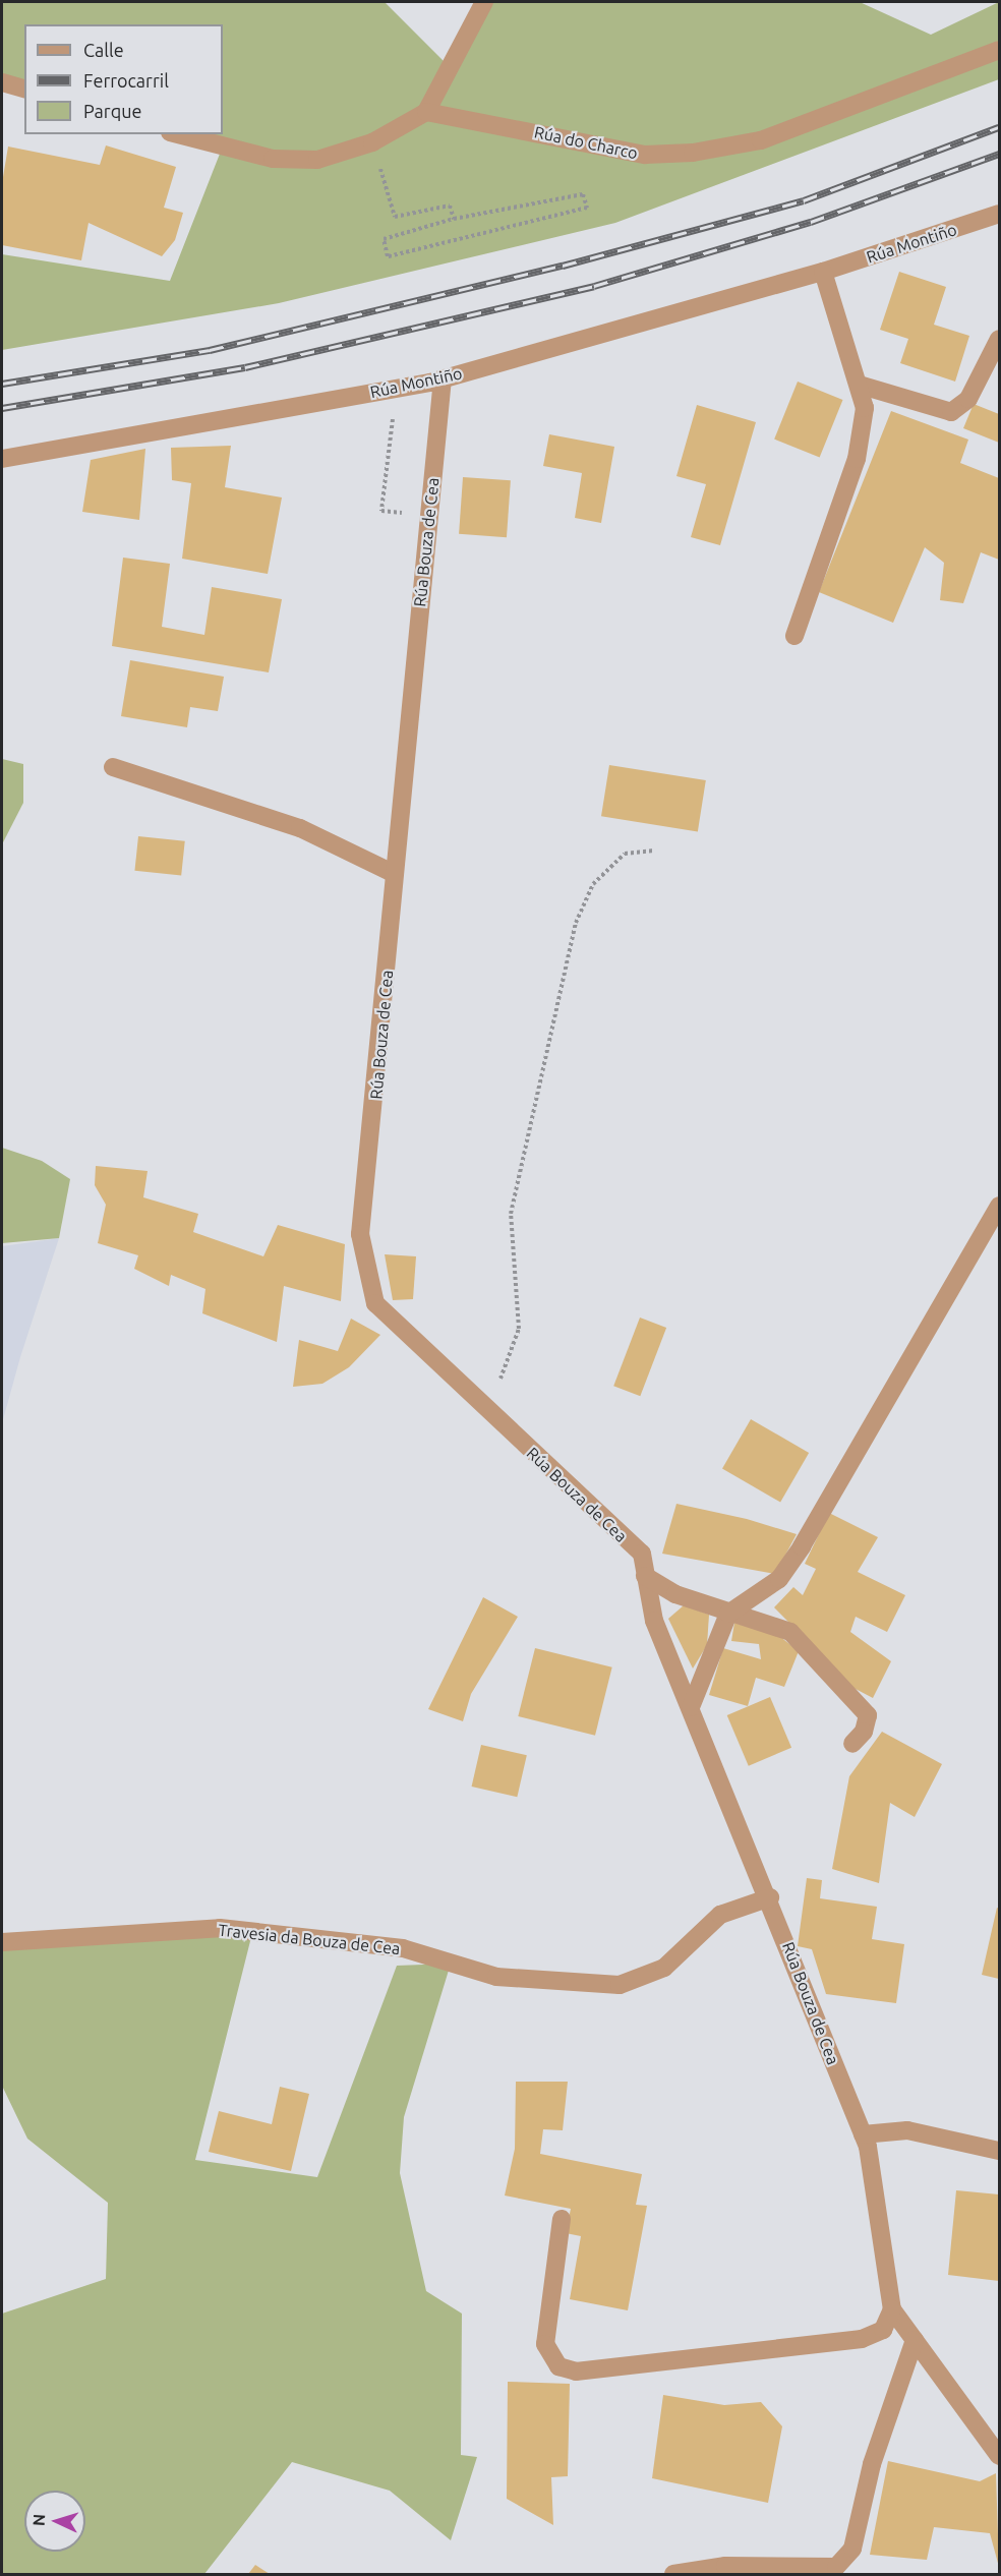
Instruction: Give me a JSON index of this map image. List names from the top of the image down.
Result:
{
  "streets": {
    "street": [
      "Rúa do Charco",
      "Rúa Montiño",
      "Rúa Bouza de Cea",
      "Travesia da Bouza de Cea"
    ]
  },
  "crossings": [
    ["Rúa Montiño", "Rúa Bouza de Cea"],
    ["Rúa Bouza de Cea", "Travesia da Bouza de Cea"]
  ],
  "legend": ["Calle", "Ferrocarril", "Parque"],
  "north": "left"
}
